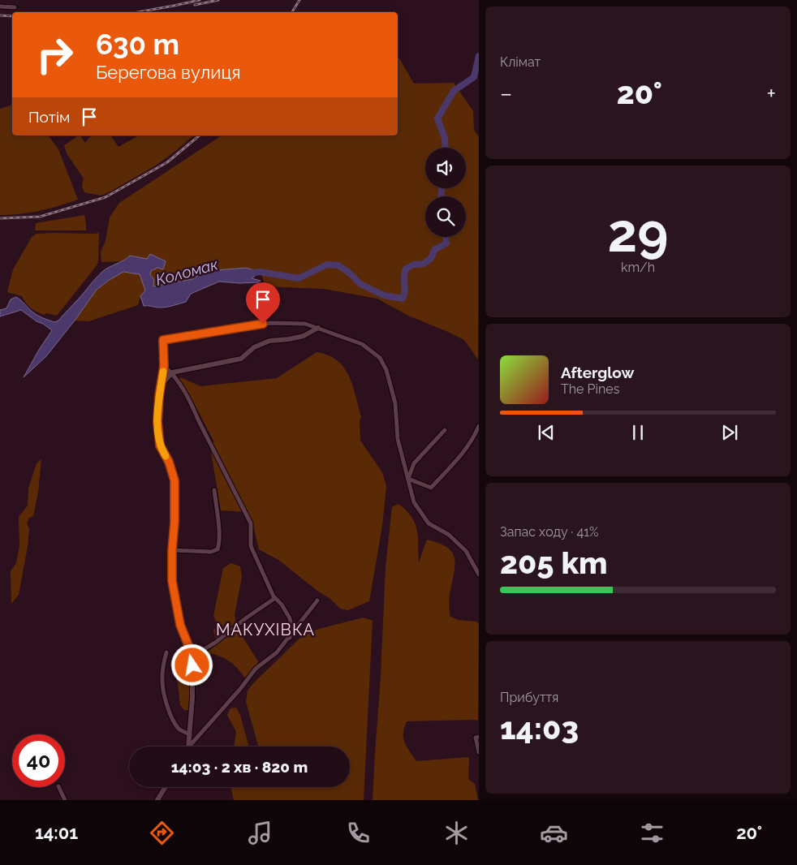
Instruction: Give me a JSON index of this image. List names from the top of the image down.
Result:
{
  "districts": ["МАКУХІВКА"],
  "water": ["Коломак"],
  "page": {
    "tile": [
      "Клімат",
      ["29", "km/h"],
      ["Запас ходу · 41%", "205 km"],
      ["Прибуття", "14:03"]
    ],
    "turn": ["630 m", "Берегова вулиця"],
    "heat": ["−", "20°", "+"],
    "then": "Потім",
    "song": ["Afterglow", "The Pines"],
    "limit": "40",
    "trip": "14:03 · 2 хв · 820 m",
    "tabs": ["14:01", "20°"]
  }
}
